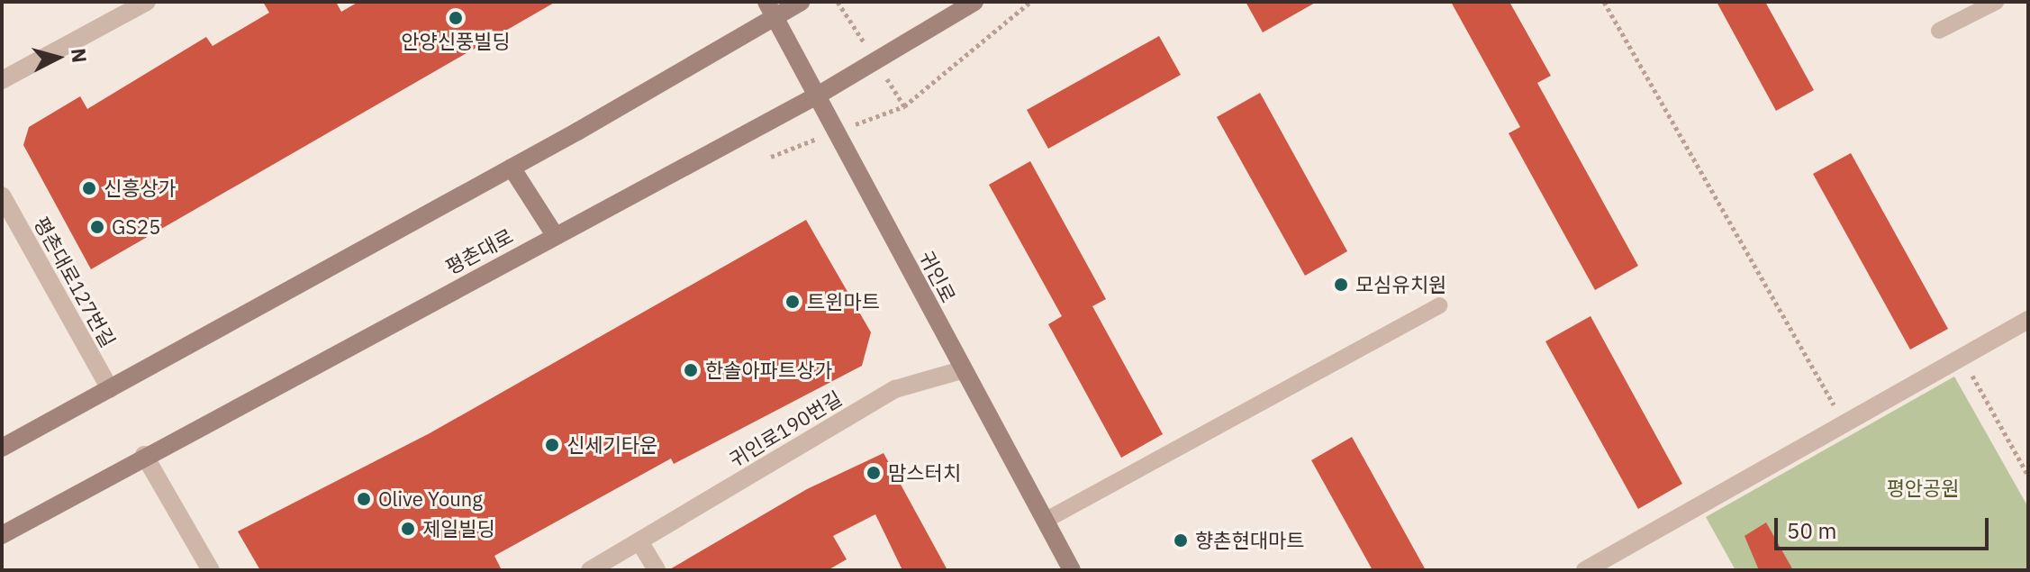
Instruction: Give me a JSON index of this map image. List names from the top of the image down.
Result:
{
  "streets": {
    "street": [
      "평촌대로",
      "귀인로",
      "평촌대로127번길",
      "귀인로190번길"
    ]
  },
  "crossings": [
    ["평촌대로", "귀인로"],
    ["귀인로", "귀인로190번길"]
  ],
  "parks": ["평안공원"],
  "places": [
    "안양신풍빌딩",
    "신흥상가",
    "GS25",
    "모심유치원",
    "트윈마트",
    "한솔아파트상가",
    "신세기타운",
    "맘스터치",
    "Olive Young",
    "제일빌딩",
    "향촌현대마트"
  ],
  "scale_bar": "50 m",
  "north": "right"
}
